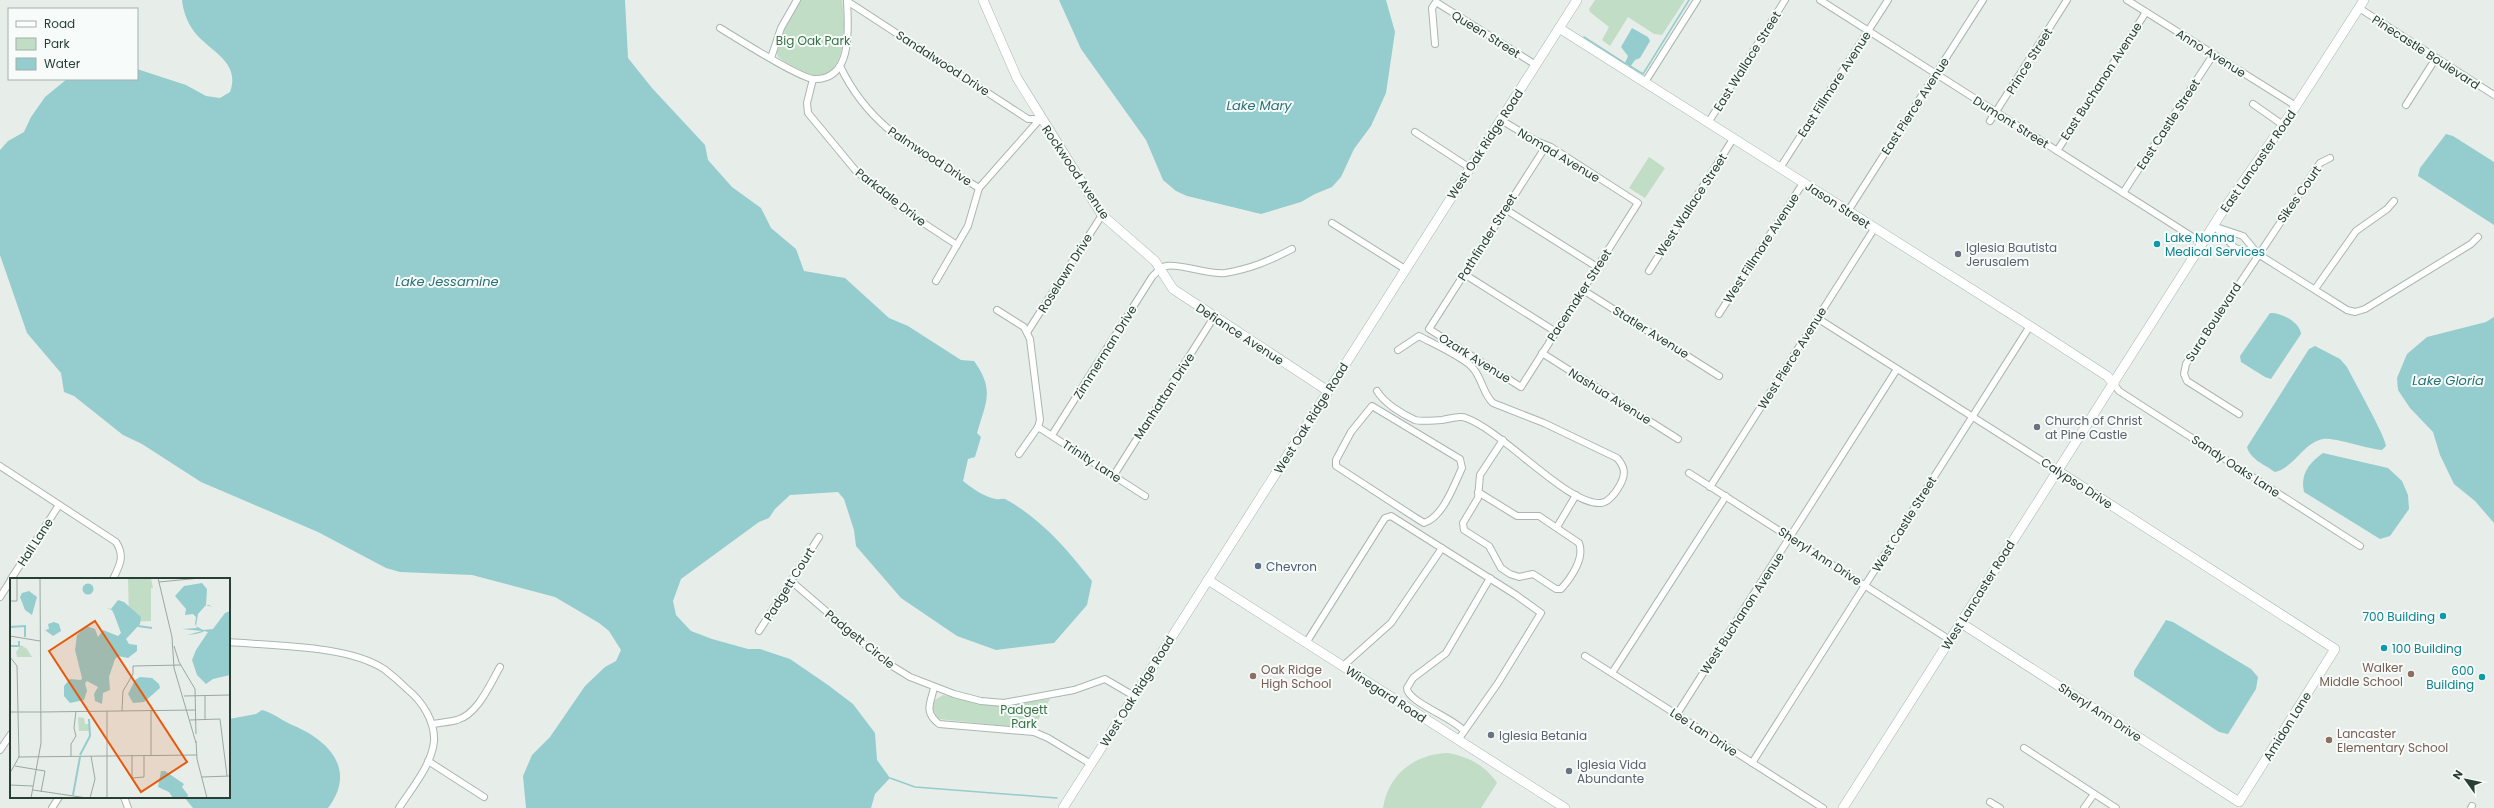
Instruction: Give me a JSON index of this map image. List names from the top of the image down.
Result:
{
  "streets": {
    "street": [
      "Queen Street",
      "Pinecastle Boulevard",
      "Anno Avenue",
      "East Wallace Street",
      "Prince Street",
      "Sandalwood Drive",
      "East Buchanon Avenue",
      "East Fillmore Avenue",
      "East Pierce Avenue",
      "Dumont Street",
      "East Castle Street",
      "West Oak Ridge Road",
      "Nomad Avenue",
      "Palmwood Drive",
      "East Lancaster Road",
      "Rockwood Avenue",
      "Sikes Court",
      "Parkdale Drive",
      "West Wallace Street",
      "Jason Street",
      "Pathfinder Street",
      "West Fillmore Avenue",
      "Roselawn Drive",
      "Pacemaker Street",
      "Sura Boulevard",
      "Statler Avenue",
      "Defiance Avenue",
      "Zimmerman Drive",
      "Ozark Avenue",
      "West Pierce Avenue",
      "Manhattan Drive",
      "Nashua Avenue",
      "Trinity Lane",
      "Sandy Oaks Lane",
      "Calypso Drive",
      "West Castle Street",
      "Hall Lane",
      "Sheryl Ann Drive",
      "Padgett Court",
      "West Lancaster Road",
      "West Buchanon Avenue",
      "Padgett Circle",
      "Winegard Road",
      "Amidon Lane",
      "Lee Lan Drive"
    ]
  },
  "crossings": [
    ["Queen Street", "West Oak Ridge Road"],
    ["Pinecastle Boulevard", "East Lancaster Road"],
    ["Anno Avenue", "East Buchanon Avenue"],
    ["Anno Avenue", "East Castle Street"],
    ["Anno Avenue", "East Lancaster Road"],
    ["East Wallace Street", "Jason Street"],
    ["Prince Street", "Dumont Street"],
    ["Sandalwood Drive", "Rockwood Avenue"],
    ["East Buchanon Avenue", "Dumont Street"],
    ["East Fillmore Avenue", "Dumont Street"],
    ["East Fillmore Avenue", "Jason Street"],
    ["East Pierce Avenue", "Dumont Street"],
    ["East Pierce Avenue", "Jason Street"],
    ["Dumont Street", "East Castle Street"],
    ["Dumont Street", "East Lancaster Road"],
    ["West Oak Ridge Road", "Nomad Avenue"],
    ["West Oak Ridge Road", "Jason Street"],
    ["West Oak Ridge Road", "Defiance Avenue"],
    ["West Oak Ridge Road", "Padgett Circle"],
    ["West Oak Ridge Road", "Winegard Road"],
    ["Nomad Avenue", "Pathfinder Street"],
    ["Nomad Avenue", "Pacemaker Street"],
    ["East Lancaster Road", "Jason Street"],
    ["East Lancaster Road", "Sandy Oaks Lane"],
    ["East Lancaster Road", "West Lancaster Road"],
    ["Rockwood Avenue", "Roselawn Drive"],
    ["Rockwood Avenue", "Defiance Avenue"],
    ["Rockwood Avenue", "Zimmerman Drive"],
    ["Sikes Court", "Sura Boulevard"],
    ["West Wallace Street", "Jason Street"],
    ["Jason Street", "West Fillmore Avenue"],
    ["Jason Street", "West Pierce Avenue"],
    ["Jason Street", "Sandy Oaks Lane"],
    ["Jason Street", "West Castle Street"],
    ["Jason Street", "West Lancaster Road"],
    ["Pathfinder Street", "Ozark Avenue"],
    ["Pacemaker Street", "Statler Avenue"],
    ["Pacemaker Street", "Ozark Avenue"],
    ["Pacemaker Street", "Nashua Avenue"],
    ["Defiance Avenue", "Zimmerman Drive"],
    ["Defiance Avenue", "Manhattan Drive"],
    ["Zimmerman Drive", "Trinity Lane"],
    ["West Pierce Avenue", "Calypso Drive"],
    ["West Pierce Avenue", "Sheryl Ann Drive"],
    ["Manhattan Drive", "Trinity Lane"],
    ["Sandy Oaks Lane", "West Lancaster Road"],
    ["Calypso Drive", "West Castle Street"],
    ["Calypso Drive", "West Lancaster Road"],
    ["Calypso Drive", "West Buchanon Avenue"],
    ["Calypso Drive", "Amidon Lane"],
    ["West Castle Street", "Sheryl Ann Drive"],
    ["West Castle Street", "Lee Lan Drive"],
    ["Sheryl Ann Drive", "West Lancaster Road"],
    ["Sheryl Ann Drive", "West Buchanon Avenue"],
    ["Sheryl Ann Drive", "Amidon Lane"],
    ["Padgett Court", "Padgett Circle"],
    ["West Buchanon Avenue", "Lee Lan Drive"]
  ],
  "water": ["Lake Mary", "Lake Jessamine", "Lake Gloria"],
  "parks": ["Big Oak Park", "Padgett Park"],
  "places": [
    "Lake Nonna Medical Services",
    "Iglesia Bautista Jerusalem",
    "Church of Christ at Pine Castle",
    "Chevron",
    "700 Building",
    "100 Building",
    "Walker Middle School",
    "Oak Ridge High School",
    "600 Building",
    "Iglesia Betania",
    "Lancaster Elementary School",
    "Iglesia Vida Abundante"
  ],
  "legend": ["Road", "Park", "Water"],
  "north": "top left"
}
